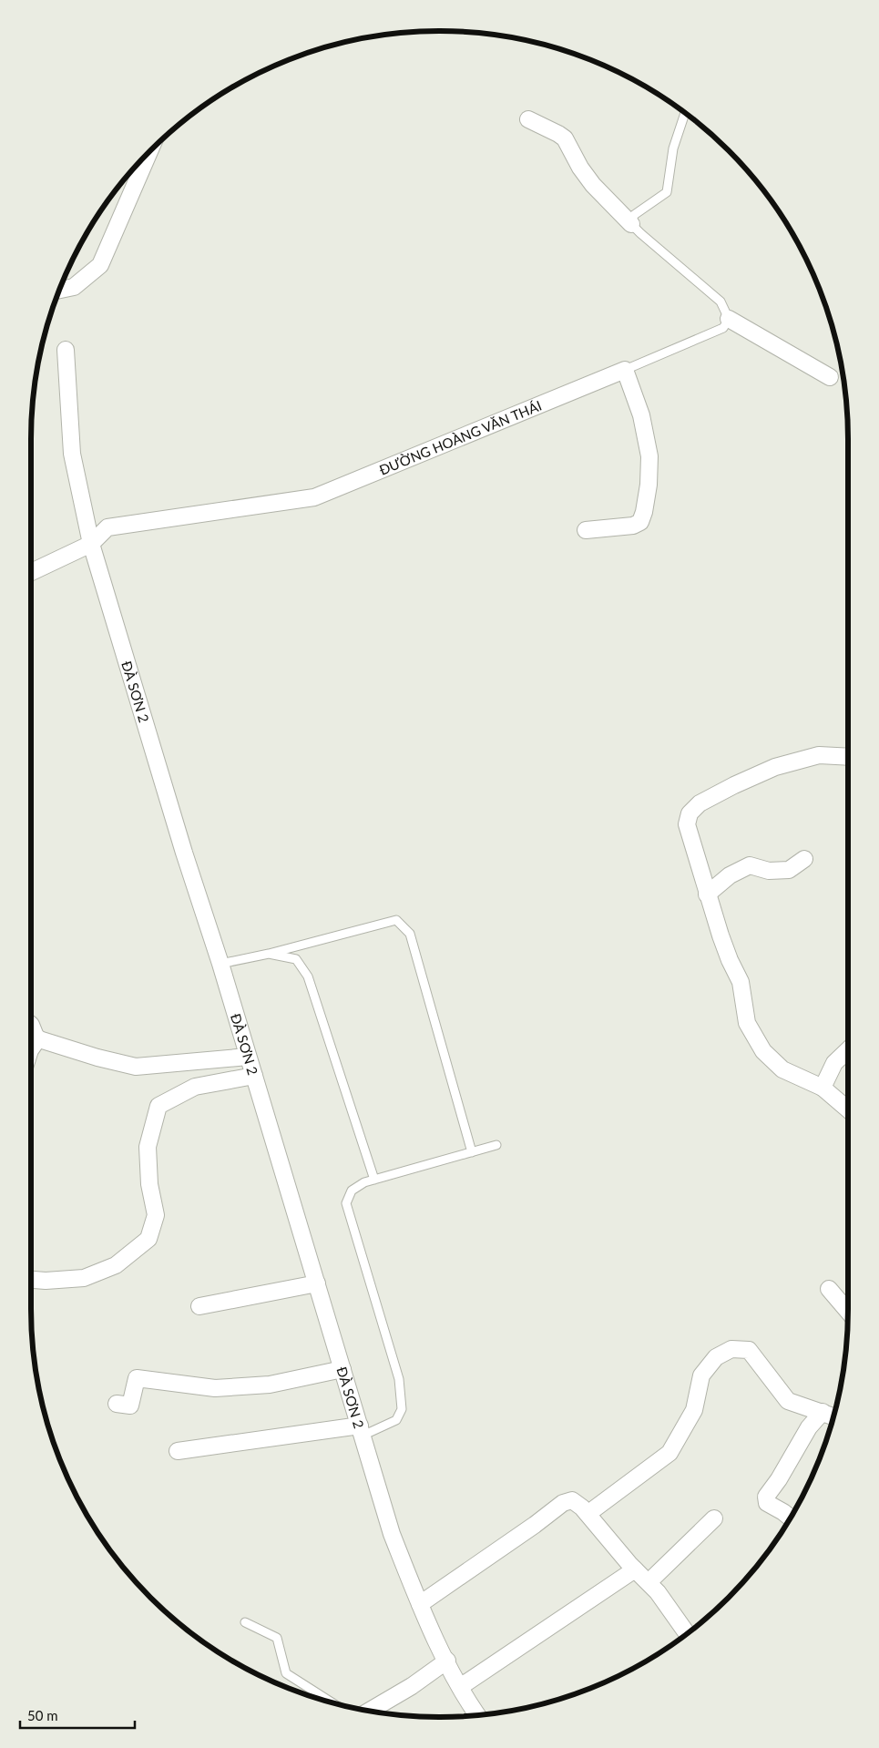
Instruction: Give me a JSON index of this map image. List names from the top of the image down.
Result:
{
  "streets": {
    "street": ["ĐƯỜNG HOÀNG VĂN THÁI", "ĐÀ SƠN 2"]
  },
  "crossings": [
    ["ĐƯỜNG HOÀNG VĂN THÁI", "ĐÀ SƠN 2"]
  ],
  "scale_bar": "50 m"
}
